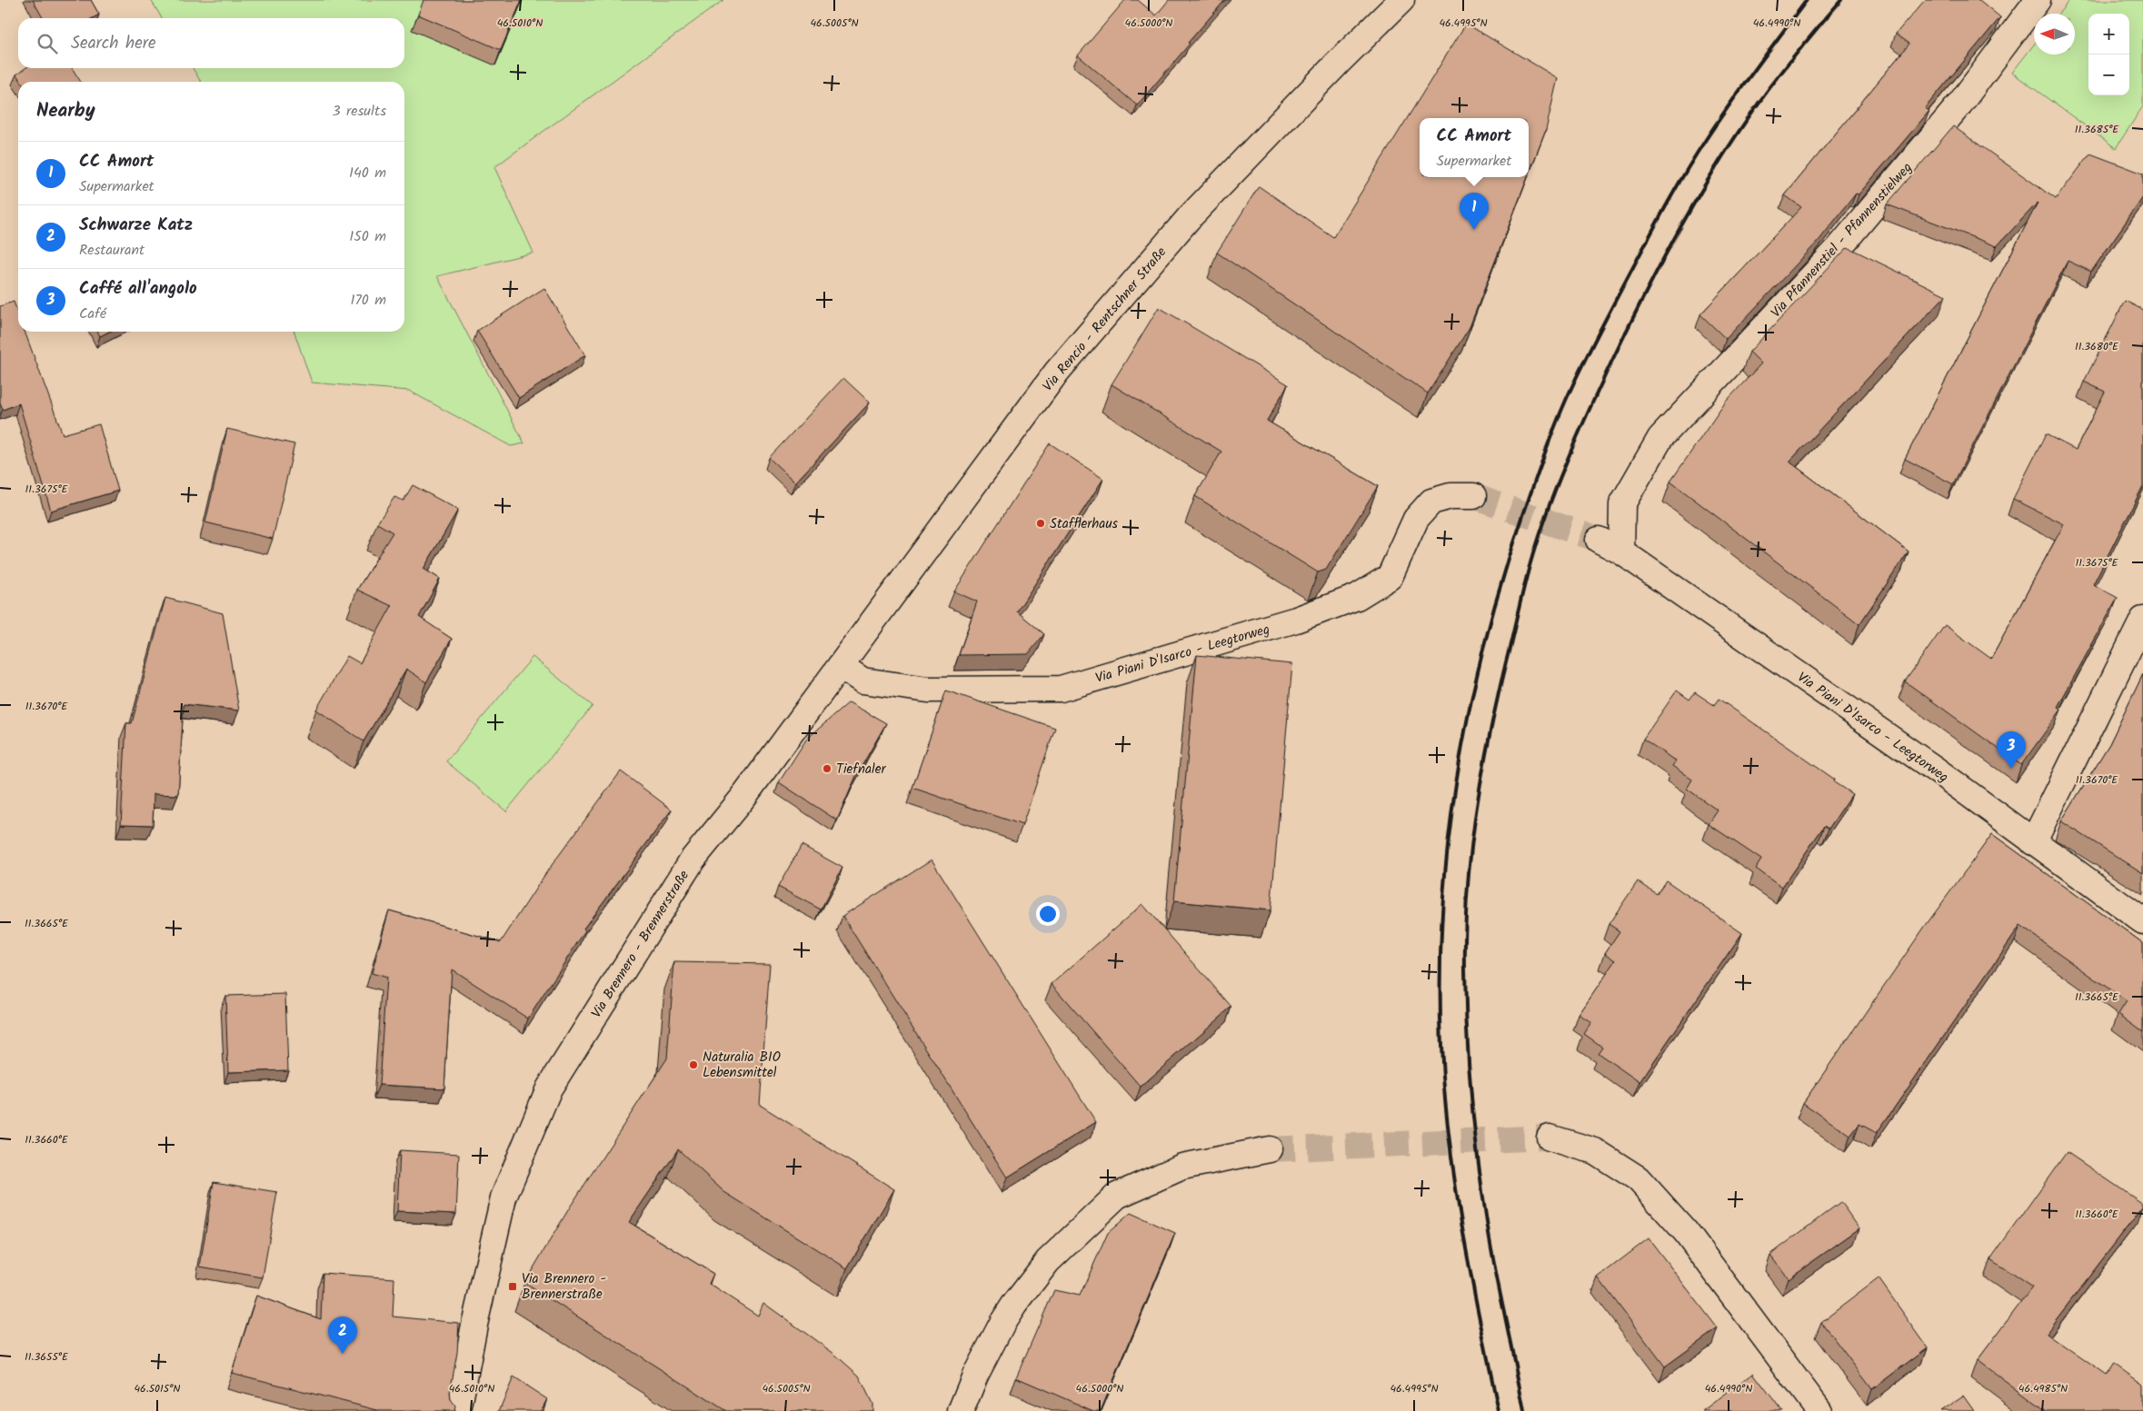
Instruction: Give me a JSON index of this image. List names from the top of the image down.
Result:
{
  "streets": {
    "street": [
      "Via Pfannenstiel - Pfannenstielweg",
      "Via Rencio - Rentschner Straße",
      "Via Piani D'Isarco - Leegtorweg",
      "Via Brennero - Brennerstraße"
    ]
  },
  "crossings": [
    ["Via Pfannenstiel - Pfannenstielweg", "Via Piani D'Isarco - Leegtorweg"],
    ["Via Rencio - Rentschner Straße", "Via Piani D'Isarco - Leegtorweg"],
    ["Via Rencio - Rentschner Straße", "Via Brennero - Brennerstraße"],
    ["Via Piani D'Isarco - Leegtorweg", "Via Brennero - Brennerstraße"]
  ],
  "places": {
    "other": ["Stafflerhaus", "Tiefnaler", "Naturalia BIO Lebensmittel"],
    "transit": ["Via Brennero - Brennerstraße"]
  },
  "north": "left",
  "page": {
    "map_buttons": ["+", "−"],
    "search": "Search here",
    "heading": ["Nearby", "3 results"],
    "popup": ["CC Amort", "Supermarket"],
    "list": [
      {
        "mark": "1",
        "name": "CC Amort",
        "note": "Supermarket",
        "value": "140 m"
      },
      {
        "mark": "2",
        "name": "Schwarze Katz",
        "note": "Restaurant",
        "value": "150 m"
      },
      {
        "mark": "3",
        "name": "Caffé all'angolo",
        "note": "Café",
        "value": "170 m"
      }
    ],
    "pins": ["1", "3", "2"]
  },
  "coordinates": [
    "46.5010°N",
    "46.5005°N",
    "46.5000°N",
    "46.4995°N",
    "46.4990°N",
    "11.3685°E",
    "11.3680°E",
    "11.3675°E",
    "11.3670°E",
    "11.3665°E",
    "11.3660°E",
    "11.3655°E",
    "46.5015°N",
    "46.4985°N"
  ]
}
